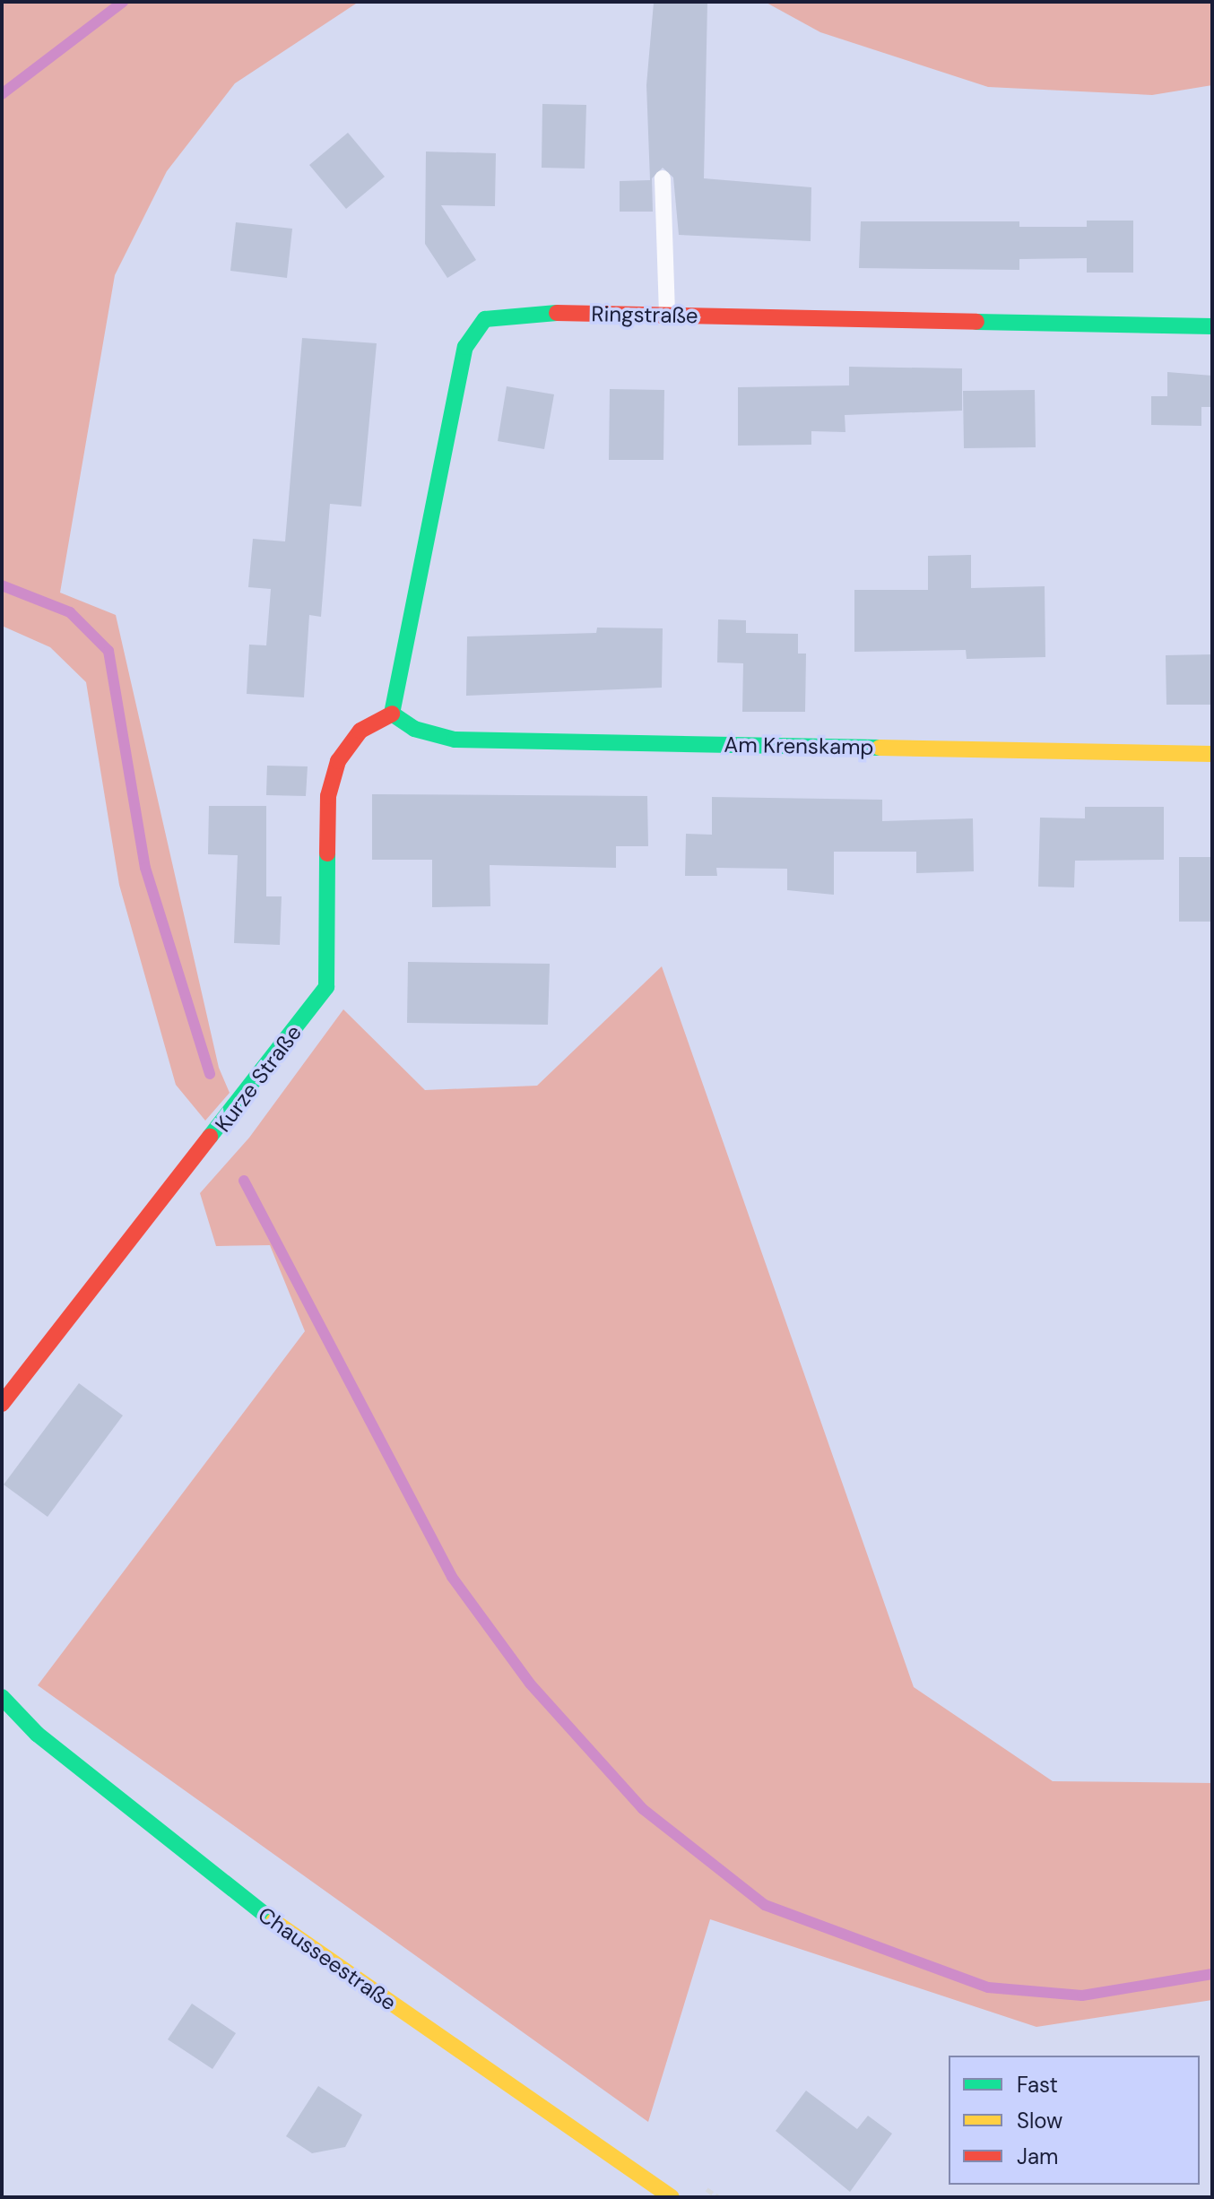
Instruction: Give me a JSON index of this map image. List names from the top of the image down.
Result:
{
  "streets": {
    "street": [
      "Ringstraße",
      "Am Krenskamp",
      "Kurze Straße",
      "Chausseestraße"
    ]
  },
  "crossings": [
    ["Ringstraße", "Am Krenskamp"],
    ["Ringstraße", "Kurze Straße"],
    ["Am Krenskamp", "Kurze Straße"]
  ],
  "legend": ["Fast", "Slow", "Jam"]
}
